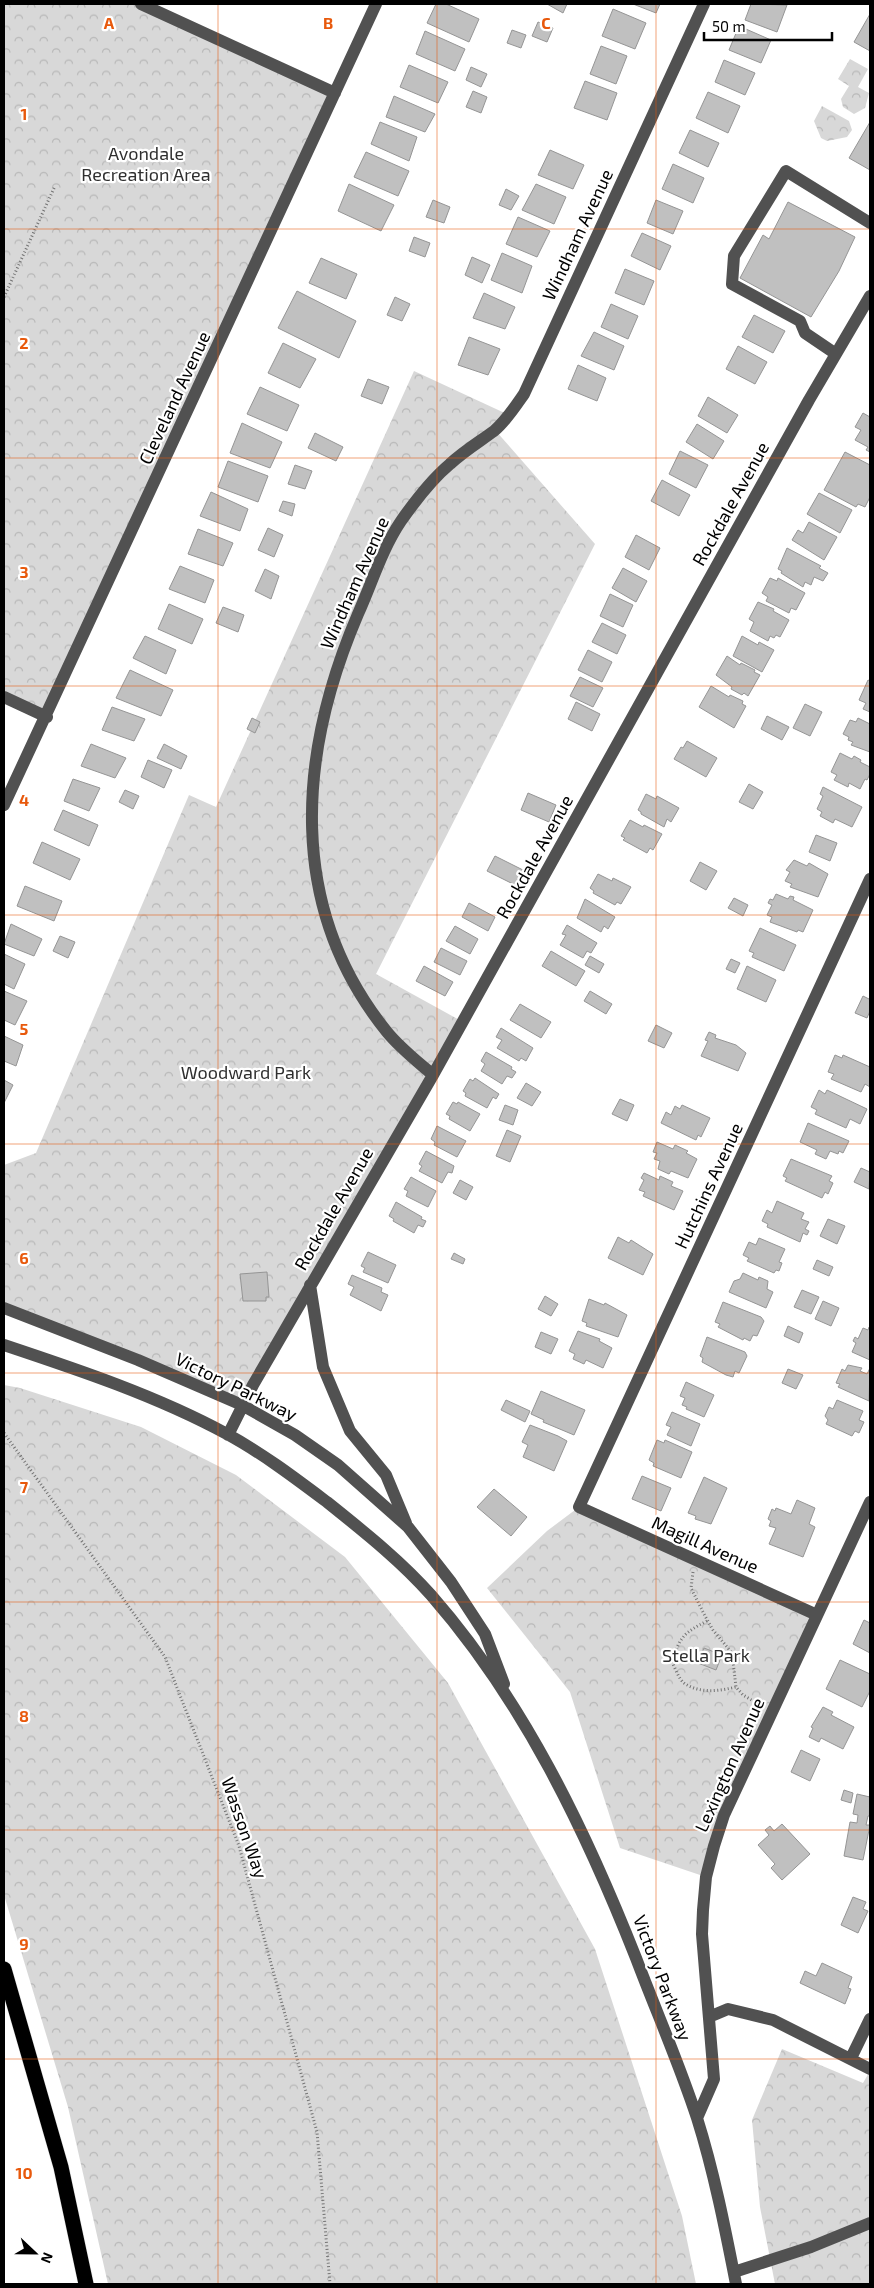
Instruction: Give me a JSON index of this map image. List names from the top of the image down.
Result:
{
  "streets": {
    "street": [
      "Windham Avenue",
      "Cleveland Avenue",
      "Rockdale Avenue",
      "Hutchins Avenue",
      "Victory Parkway",
      "Magill Avenue",
      "Lexington Avenue"
    ],
    "path": ["Wasson Way"]
  },
  "crossings": [
    ["Windham Avenue", "Rockdale Avenue"],
    ["Rockdale Avenue", "Victory Parkway"],
    ["Hutchins Avenue", "Magill Avenue"],
    ["Victory Parkway", "Lexington Avenue"],
    ["Magill Avenue", "Lexington Avenue"]
  ],
  "parks": ["Avondale Recreation Area", "Woodward Park", "Stella Park"],
  "scale_bar": "50 m",
  "north": "right",
  "grid": {
    "columns": ["A", "B", "C"],
    "rows": [
      "1",
      "2",
      "3",
      "4",
      "5",
      "6",
      "7",
      "8",
      "9",
      "10"
    ]
  }
}
